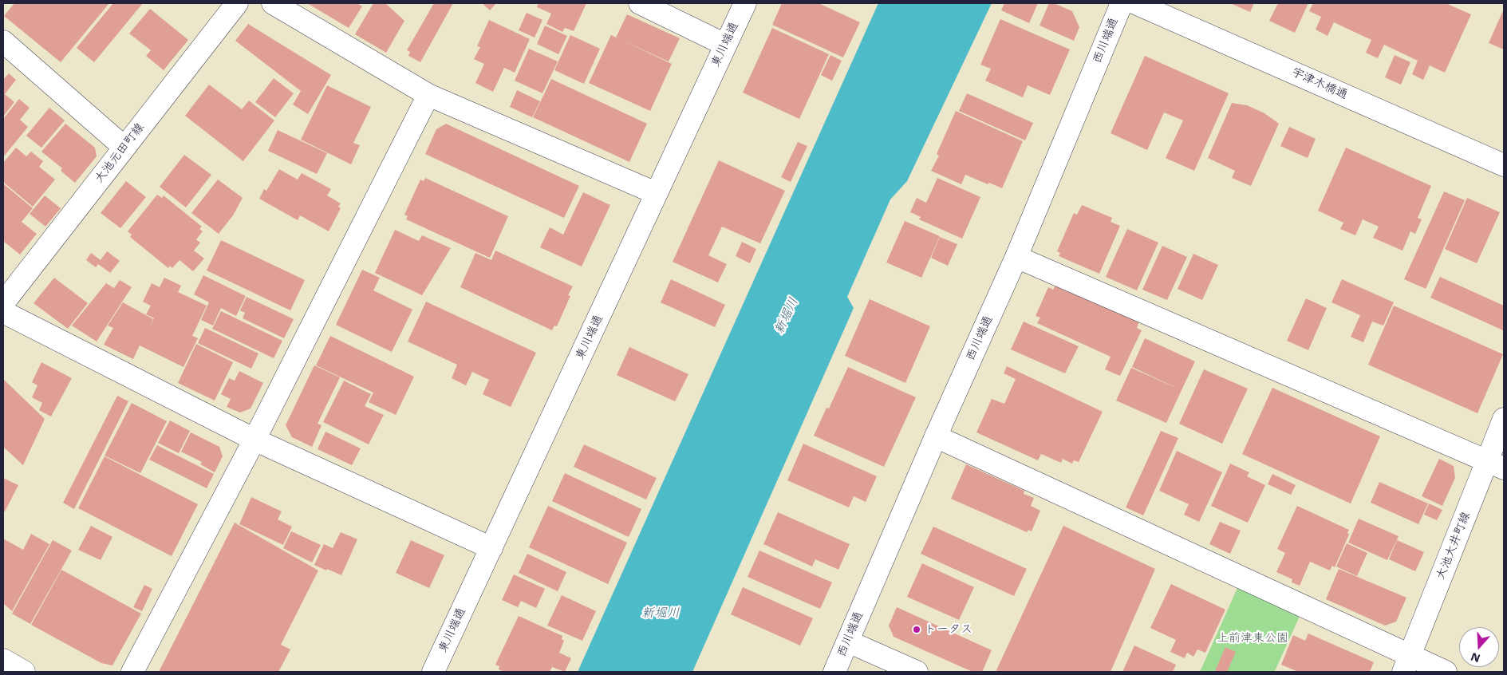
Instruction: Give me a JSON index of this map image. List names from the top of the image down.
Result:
{
  "streets": {
    "street": [
      "西川端通",
      "東川端通",
      "宇津木橋通",
      "大池元田町線",
      "大池大井町線"
    ]
  },
  "water": ["新堀川"],
  "parks": ["上前津東公園"],
  "places": ["トータス"],
  "north": "bottom"
}
